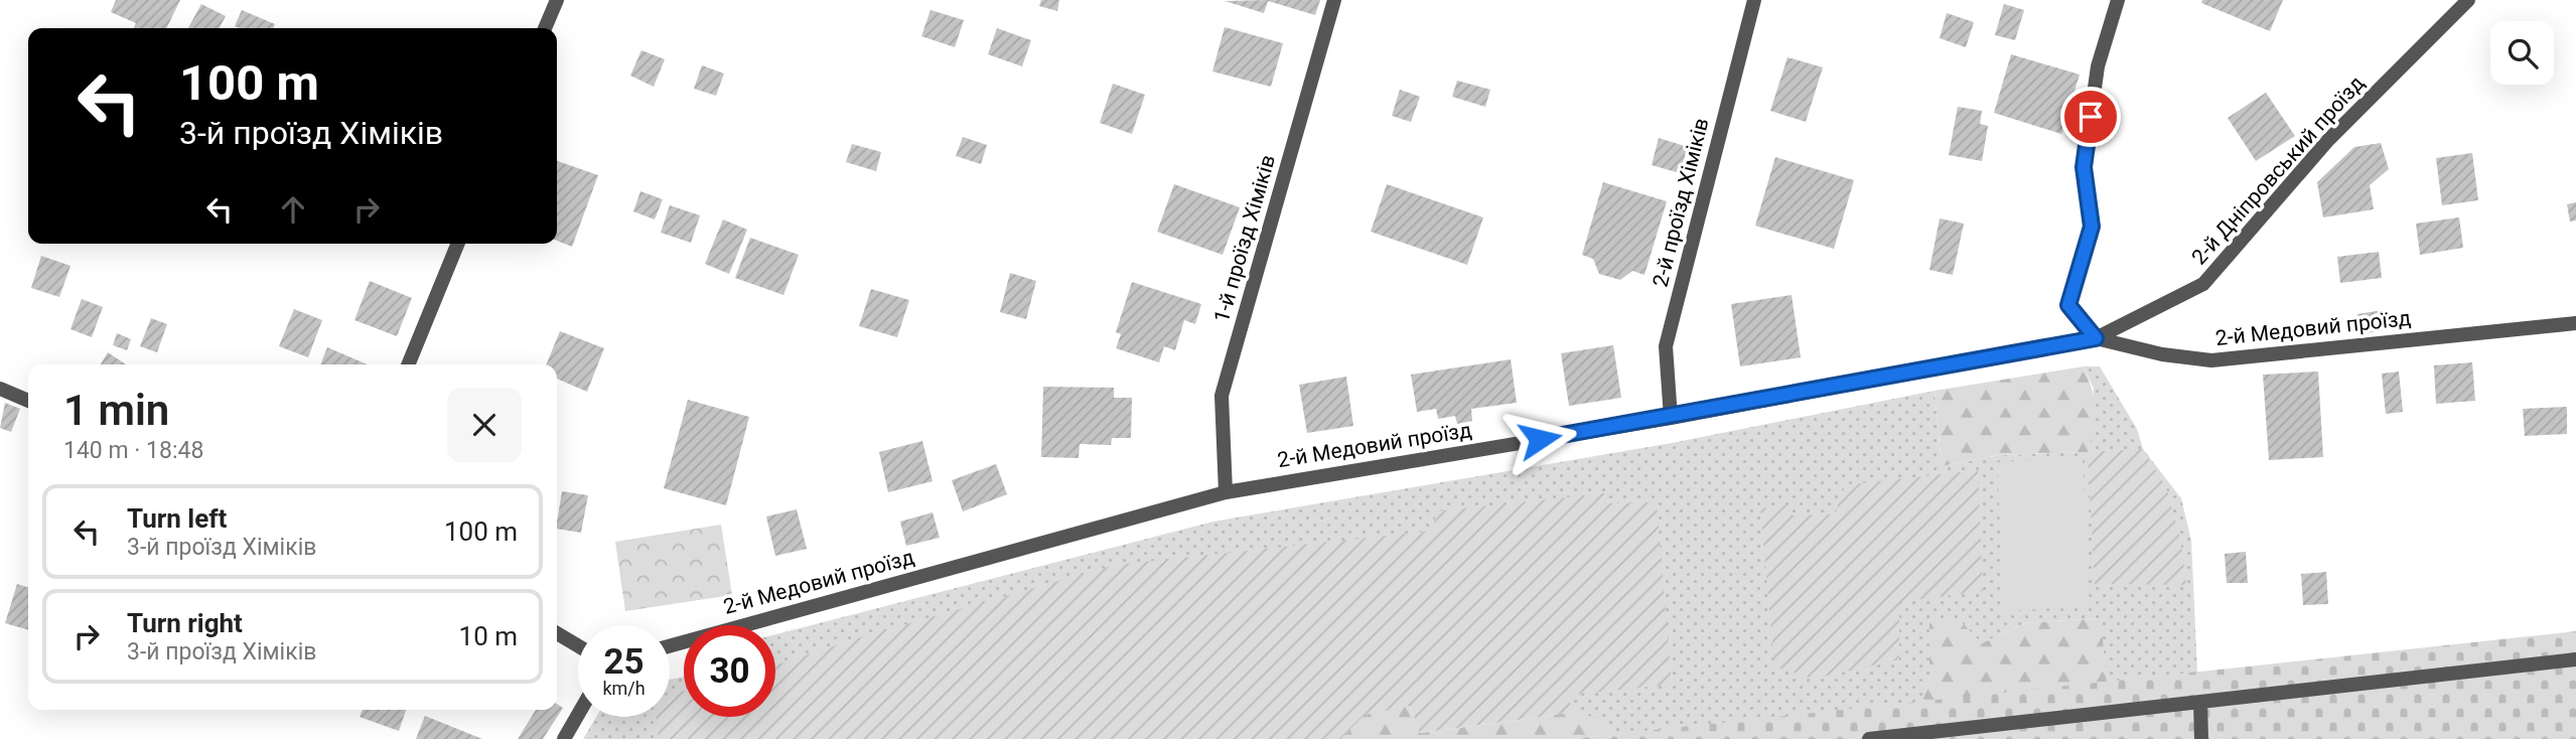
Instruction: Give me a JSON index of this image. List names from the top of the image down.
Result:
{
  "streets": {
    "street": [
      "2-й Дніпровський проїзд",
      "2-й проїзд Хіміків",
      "1-й проїзд Хіміків",
      "2-й Медовий проїзд"
    ]
  },
  "crossings": [
    ["2-й Дніпровський проїзд", "2-й Медовий проїзд"],
    ["2-й проїзд Хіміків", "2-й Медовий проїзд"],
    ["1-й проїзд Хіміків", "2-й Медовий проїзд"]
  ],
  "page": {
    "turn": ["100 m", "3-й проїзд Хіміків"],
    "heading": ["1 min", "140 m · 18:48"],
    "list": [
      {
        "name": "Turn left",
        "note": "3-й проїзд Хіміків",
        "value": "100 m"
      },
      {
        "name": "Turn right",
        "note": "3-й проїзд Хіміків",
        "value": "10 m"
      }
    ],
    "speed": "25 km/h",
    "limit": "30"
  }
}
